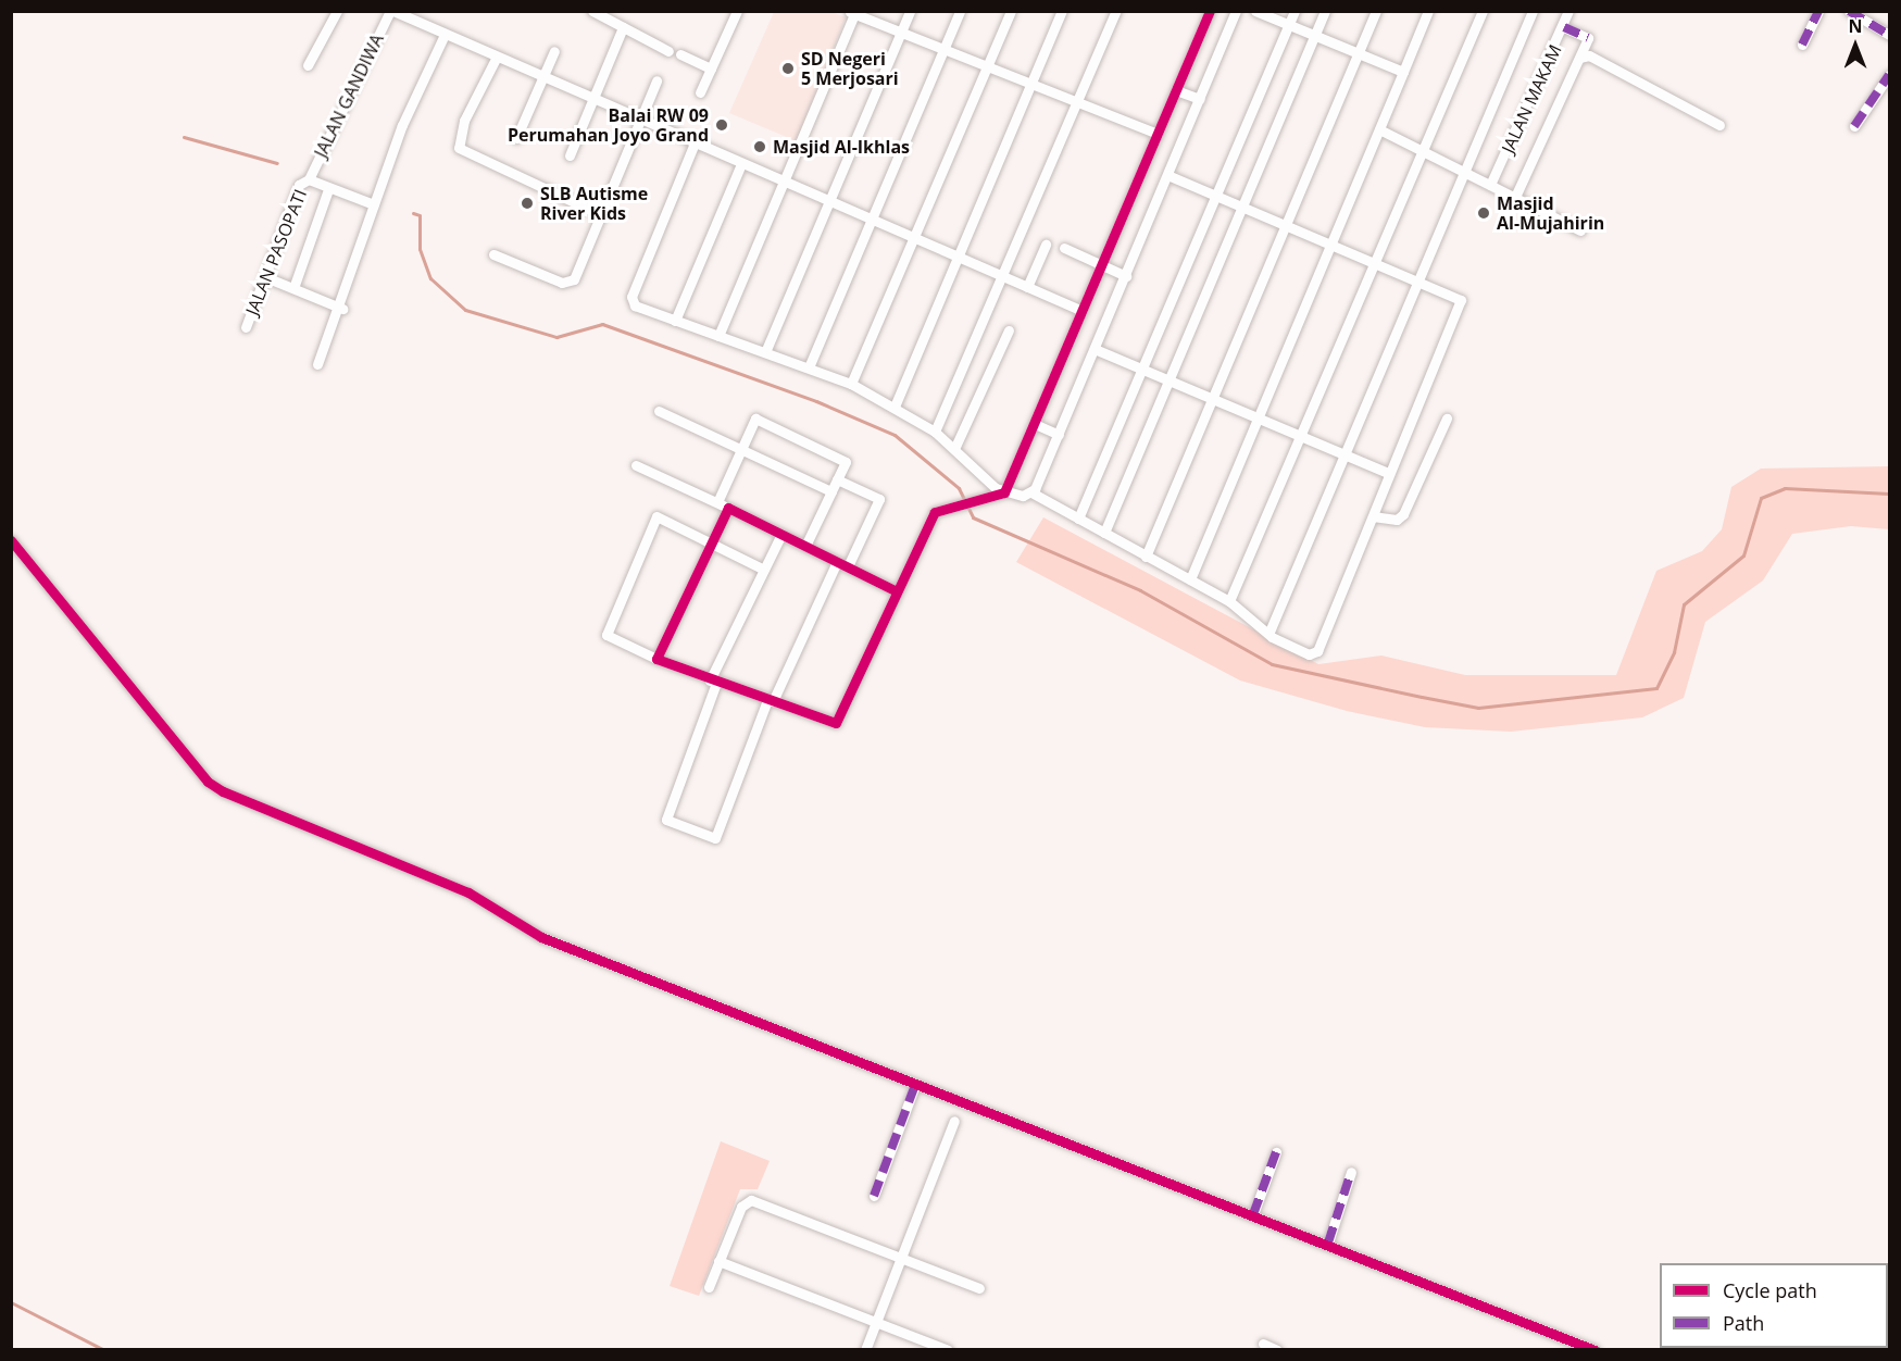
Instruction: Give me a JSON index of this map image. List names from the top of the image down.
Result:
{
  "streets": {
    "street": ["JALAN GANDIWA", "JALAN MAKAM", "JALAN PASOPATI"]
  },
  "crossings": [
    ["JALAN GANDIWA", "JALAN PASOPATI"]
  ],
  "places": [
    "SD Negeri 5 Merjosari",
    "Balai RW 09 Perumahan Joyo Grand",
    "Masjid Al-Ikhlas",
    "SLB Autisme River Kids",
    "Masjid Al-Mujahirin"
  ],
  "legend": ["Cycle path", "Path"],
  "north": "top"
}
